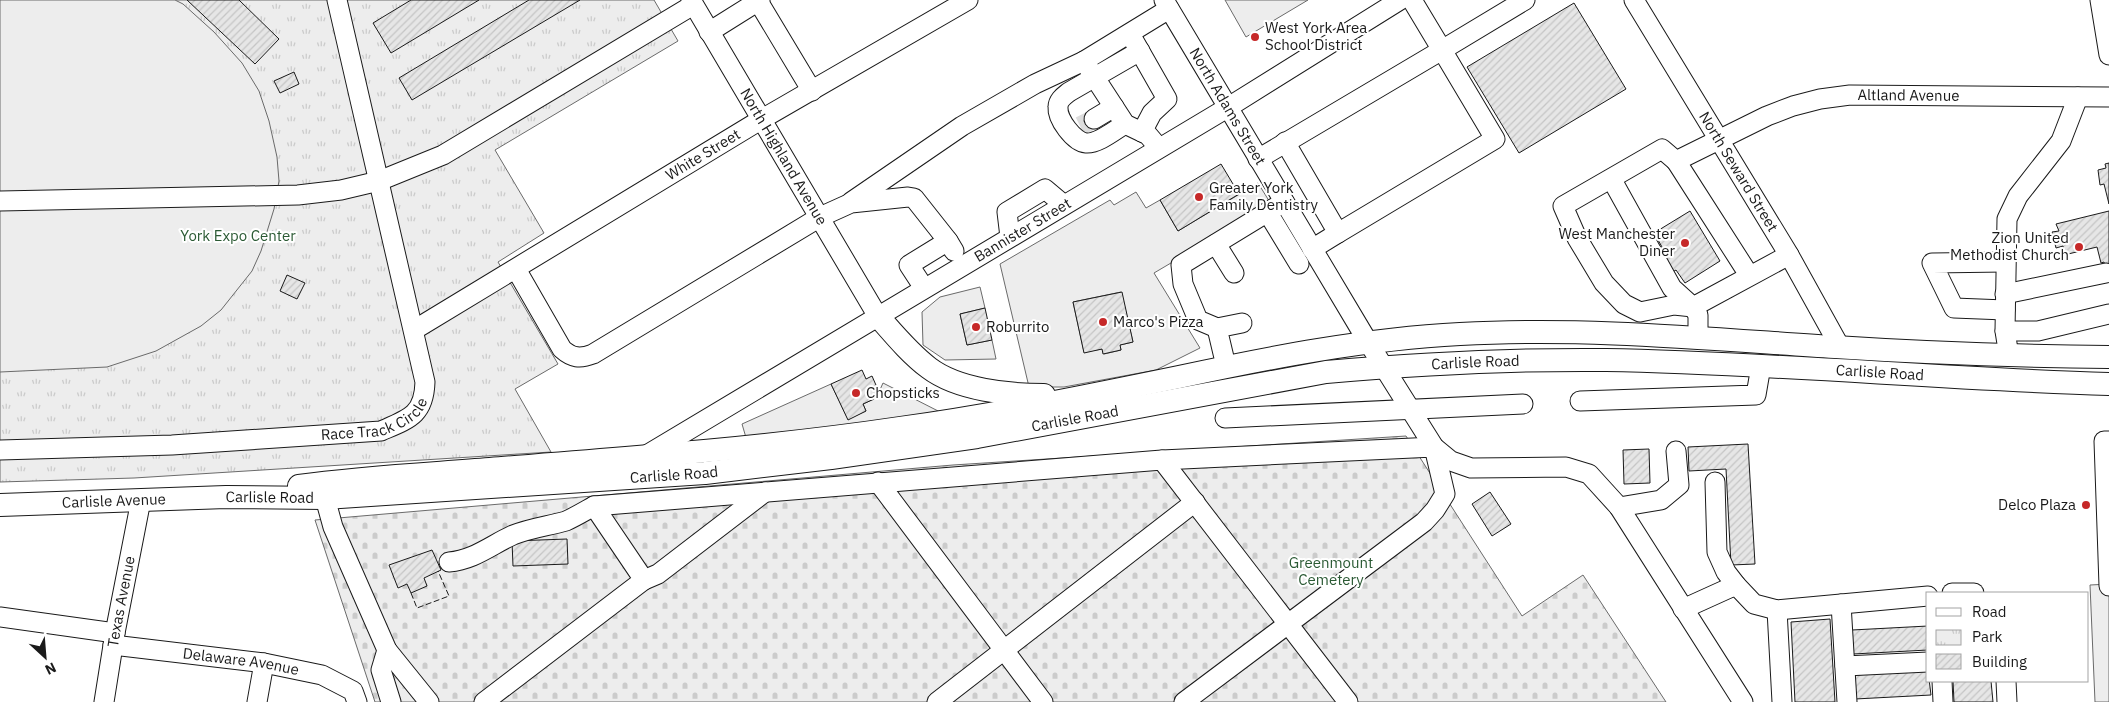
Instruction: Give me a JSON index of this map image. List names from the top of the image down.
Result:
{
  "streets": {
    "main road": ["Carlisle Road", "Carlisle Avenue"],
    "street": [
      "Altland Avenue",
      "North Adams Street",
      "White Street",
      "North Highland Avenue",
      "North Seward Street",
      "Bannister Street",
      "Race Track Circle",
      "Texas Avenue",
      "Delaware Avenue"
    ]
  },
  "crossings": [
    ["Altland Avenue", "North Seward Street"],
    ["North Adams Street", "Bannister Street"],
    ["North Adams Street", "Carlisle Road"],
    ["White Street", "North Highland Avenue"],
    ["White Street", "Race Track Circle"],
    ["North Highland Avenue", "Bannister Street"],
    ["North Seward Street", "Carlisle Road"],
    ["Bannister Street", "Carlisle Road"],
    ["Carlisle Road", "Carlisle Avenue"],
    ["Carlisle Avenue", "Texas Avenue"],
    ["Texas Avenue", "Delaware Avenue"]
  ],
  "parks": ["York Expo Center", "Greenmount Cemetery"],
  "places": [
    "West York Area School District",
    "Greater York Family Dentistry",
    "West Manchester Diner",
    "Zion United Methodist Church",
    "Marco's Pizza",
    "Roburrito",
    "Chopsticks",
    "Delco Plaza"
  ],
  "legend": ["Road", "Park", "Building"],
  "north": "bottom right"
}
